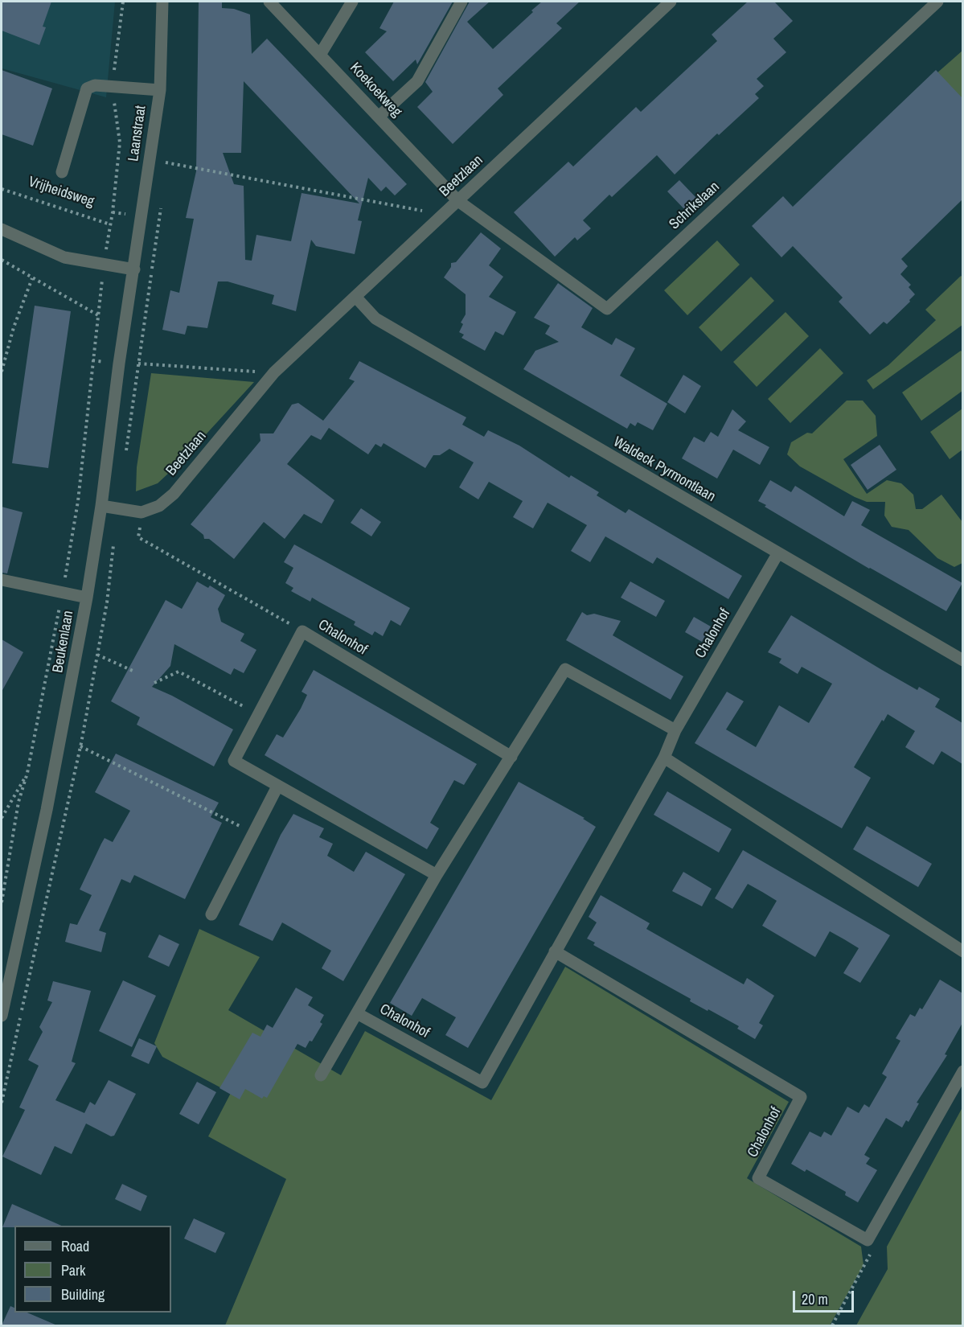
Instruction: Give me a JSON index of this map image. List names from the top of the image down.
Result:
{
  "streets": {
    "street": [
      "Koekoekweg",
      "Laanstraat",
      "Beetzlaan",
      "Schrikslaan",
      "Waldeck Pyrmontlaan",
      "Chalonhof",
      "Beukenlaan"
    ],
    "path": ["Vrijheidsweg"]
  },
  "crossings": [
    ["Koekoekweg", "Beetzlaan"],
    ["Koekoekweg", "Schrikslaan"],
    ["Laanstraat", "Vrijheidsweg"],
    ["Laanstraat", "Beukenlaan"],
    ["Beetzlaan", "Schrikslaan"],
    ["Beetzlaan", "Waldeck Pyrmontlaan"],
    ["Waldeck Pyrmontlaan", "Chalonhof"]
  ],
  "legend": ["Road", "Park", "Building"],
  "scale_bar": "20 m"
}
